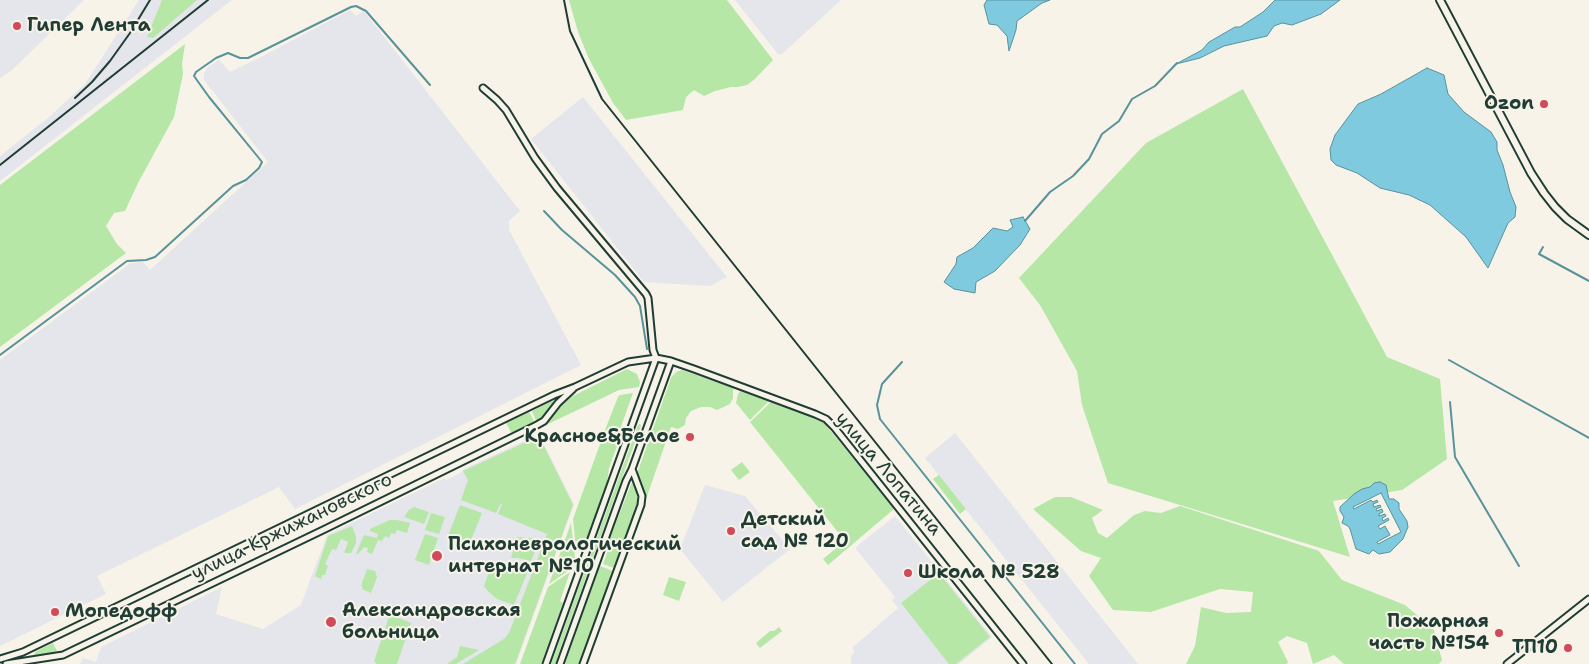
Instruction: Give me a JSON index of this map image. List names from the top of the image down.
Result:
{
  "streets": {
    "street": ["улица Лопатина", "улица Кржижановского"]
  },
  "crossings": [
    ["улица Лопатина", "улица Кржижановского"]
  ],
  "places": [
    "Гипер Лента",
    "Ozon",
    "Красное&Белое",
    "Детский сад № 120",
    "Психоневрологический интернат №10",
    "Школа № 528",
    "Мопедофф",
    "Александровская больница",
    "Пожарная часть №154",
    "ТП10"
  ]
}
